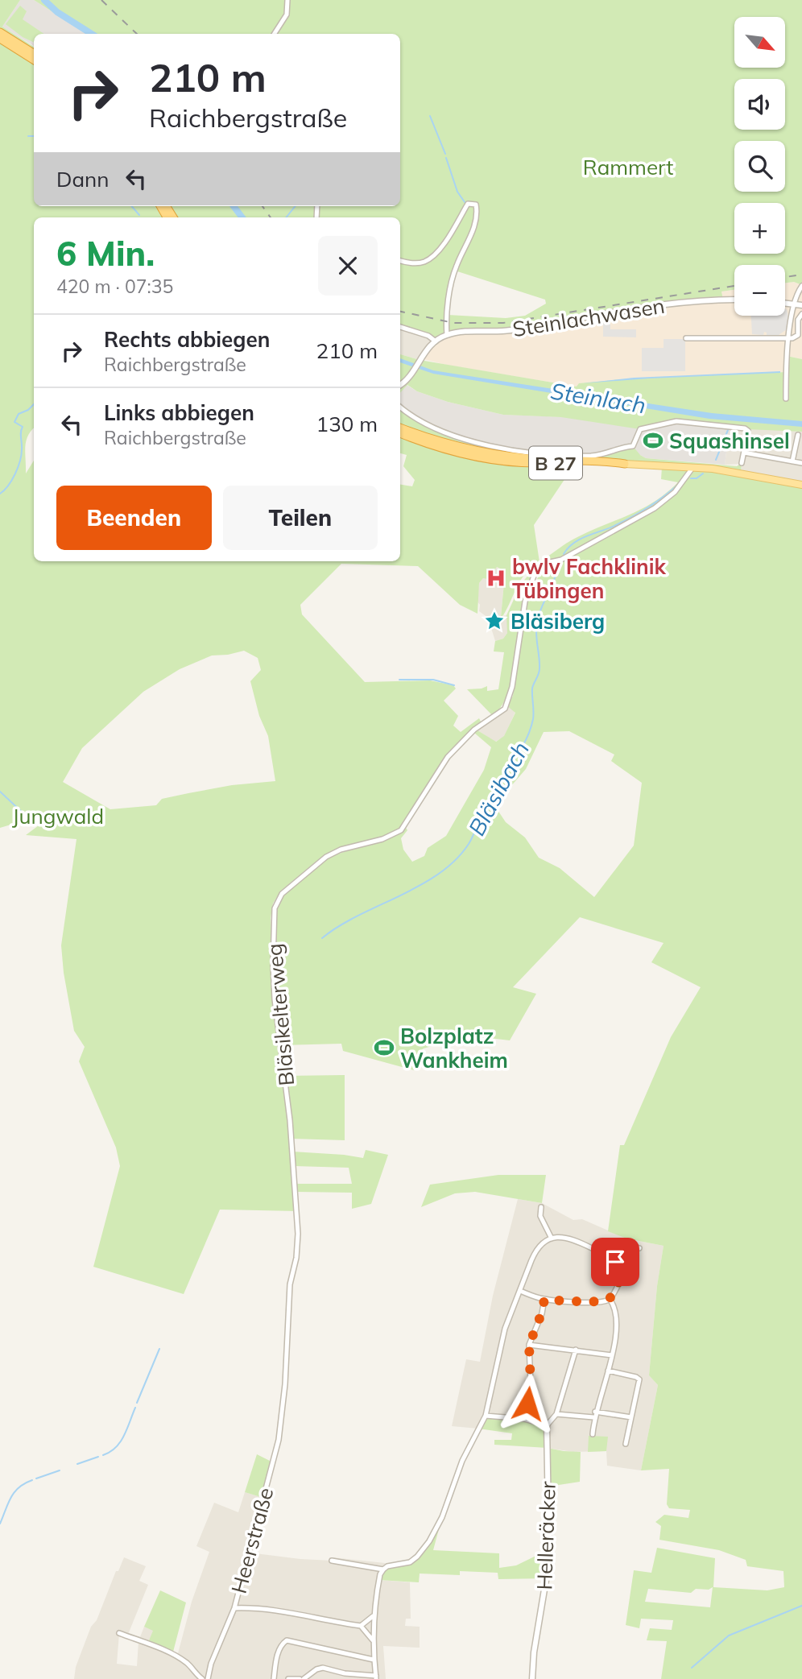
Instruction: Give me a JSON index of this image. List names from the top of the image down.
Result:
{
  "streets": {
    "highway": ["B 27"],
    "street": [
      "Steinlachwasen",
      "Bläsikelterweg",
      "Helleräcker",
      "Heerstraße"
    ]
  },
  "crossings": [
    ["B 27", "Bläsikelterweg"],
    ["Bläsikelterweg", "Heerstraße"]
  ],
  "water": ["Steinlach", "Bläsibach"],
  "parks": ["Rammert", "Jungwald"],
  "places": {
    "sports": ["Squashinsel", "Bolzplatz Wankheim"],
    "hospital": ["bwlv Fachklinik Tübingen"],
    "place": ["Bläsiberg"]
  },
  "north": "bottom right",
  "page": {
    "map_buttons": ["+", "−"],
    "turn": ["210 m", "Raichbergstraße"],
    "then": "Dann",
    "heading": ["6 Min.", "420 m · 07:35"],
    "list": [
      {
        "name": "Rechts abbiegen",
        "note": "Raichbergstraße",
        "value": "210 m"
      },
      {
        "name": "Links abbiegen",
        "note": "Raichbergstraße",
        "value": "130 m"
      }
    ],
    "buttons": ["Beenden", "Teilen"]
  }
}
